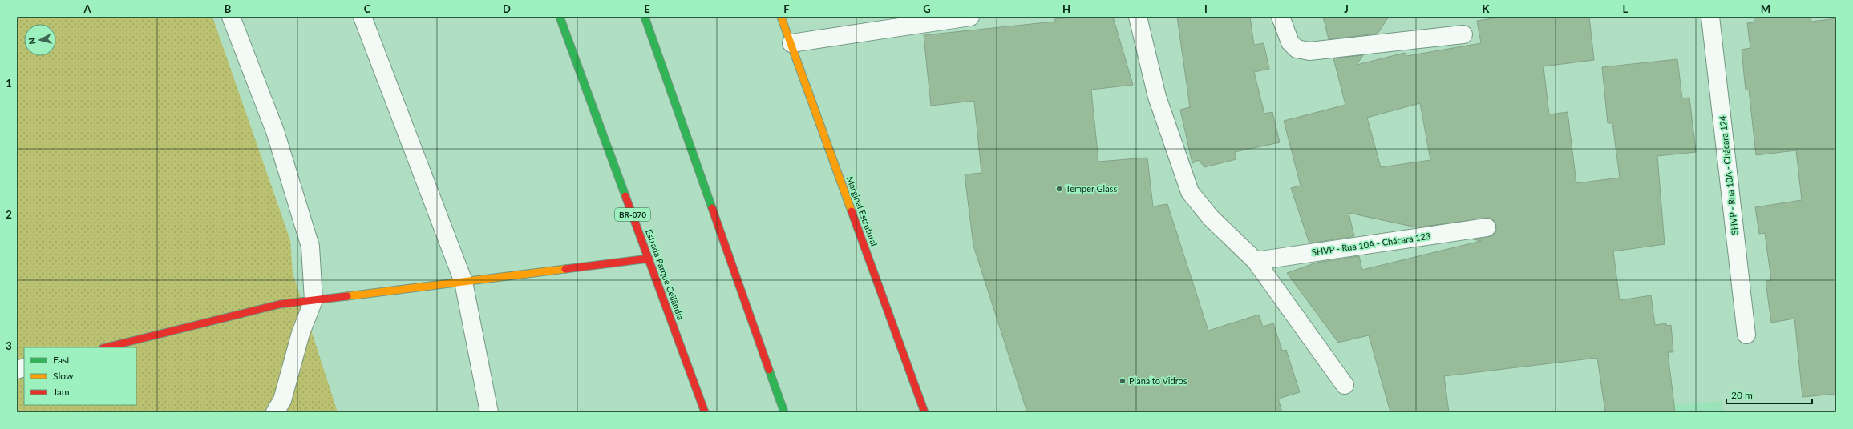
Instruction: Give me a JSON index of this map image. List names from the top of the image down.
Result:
{
  "streets": {
    "main road": ["Marginal Estrutural", "BR-070", "Estrada Parque Ceilândia"],
    "street": ["SHVP - Rua 10A - Chácara 124", "SHVP - Rua 10A - Chácara 123"]
  },
  "places": ["Temper Glass", "Planalto Vidros"],
  "legend": ["Fast", "Slow", "Jam"],
  "scale_bar": "20 m",
  "north": "left",
  "grid": {
    "columns": [
      "A",
      "B",
      "C",
      "D",
      "E",
      "F",
      "G",
      "H",
      "I",
      "J",
      "K",
      "L",
      "M"
    ],
    "rows": ["1", "2", "3"]
  }
}
